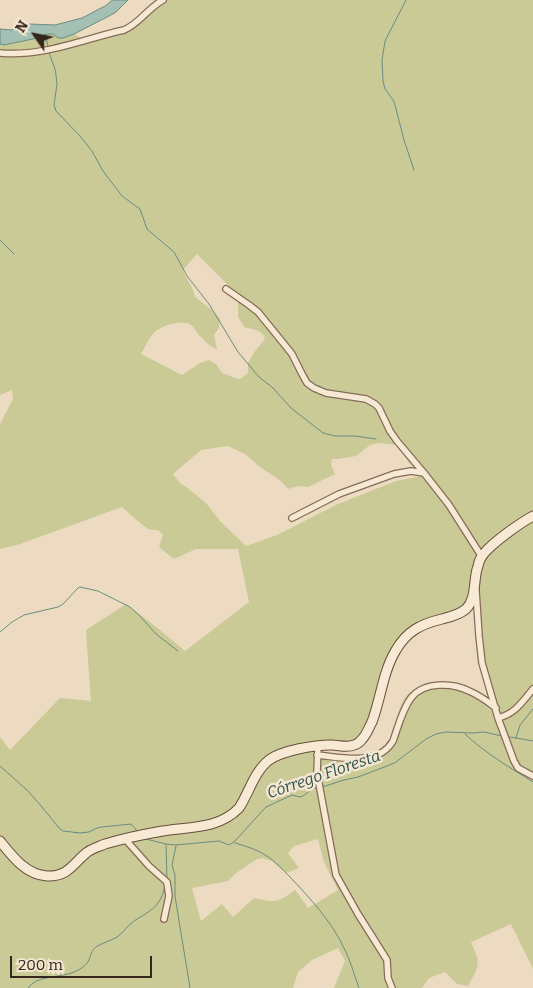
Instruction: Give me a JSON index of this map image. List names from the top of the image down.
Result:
{
  "water": ["Córrego Floresta"],
  "scale_bar": "200 m",
  "north": "top left"
}
